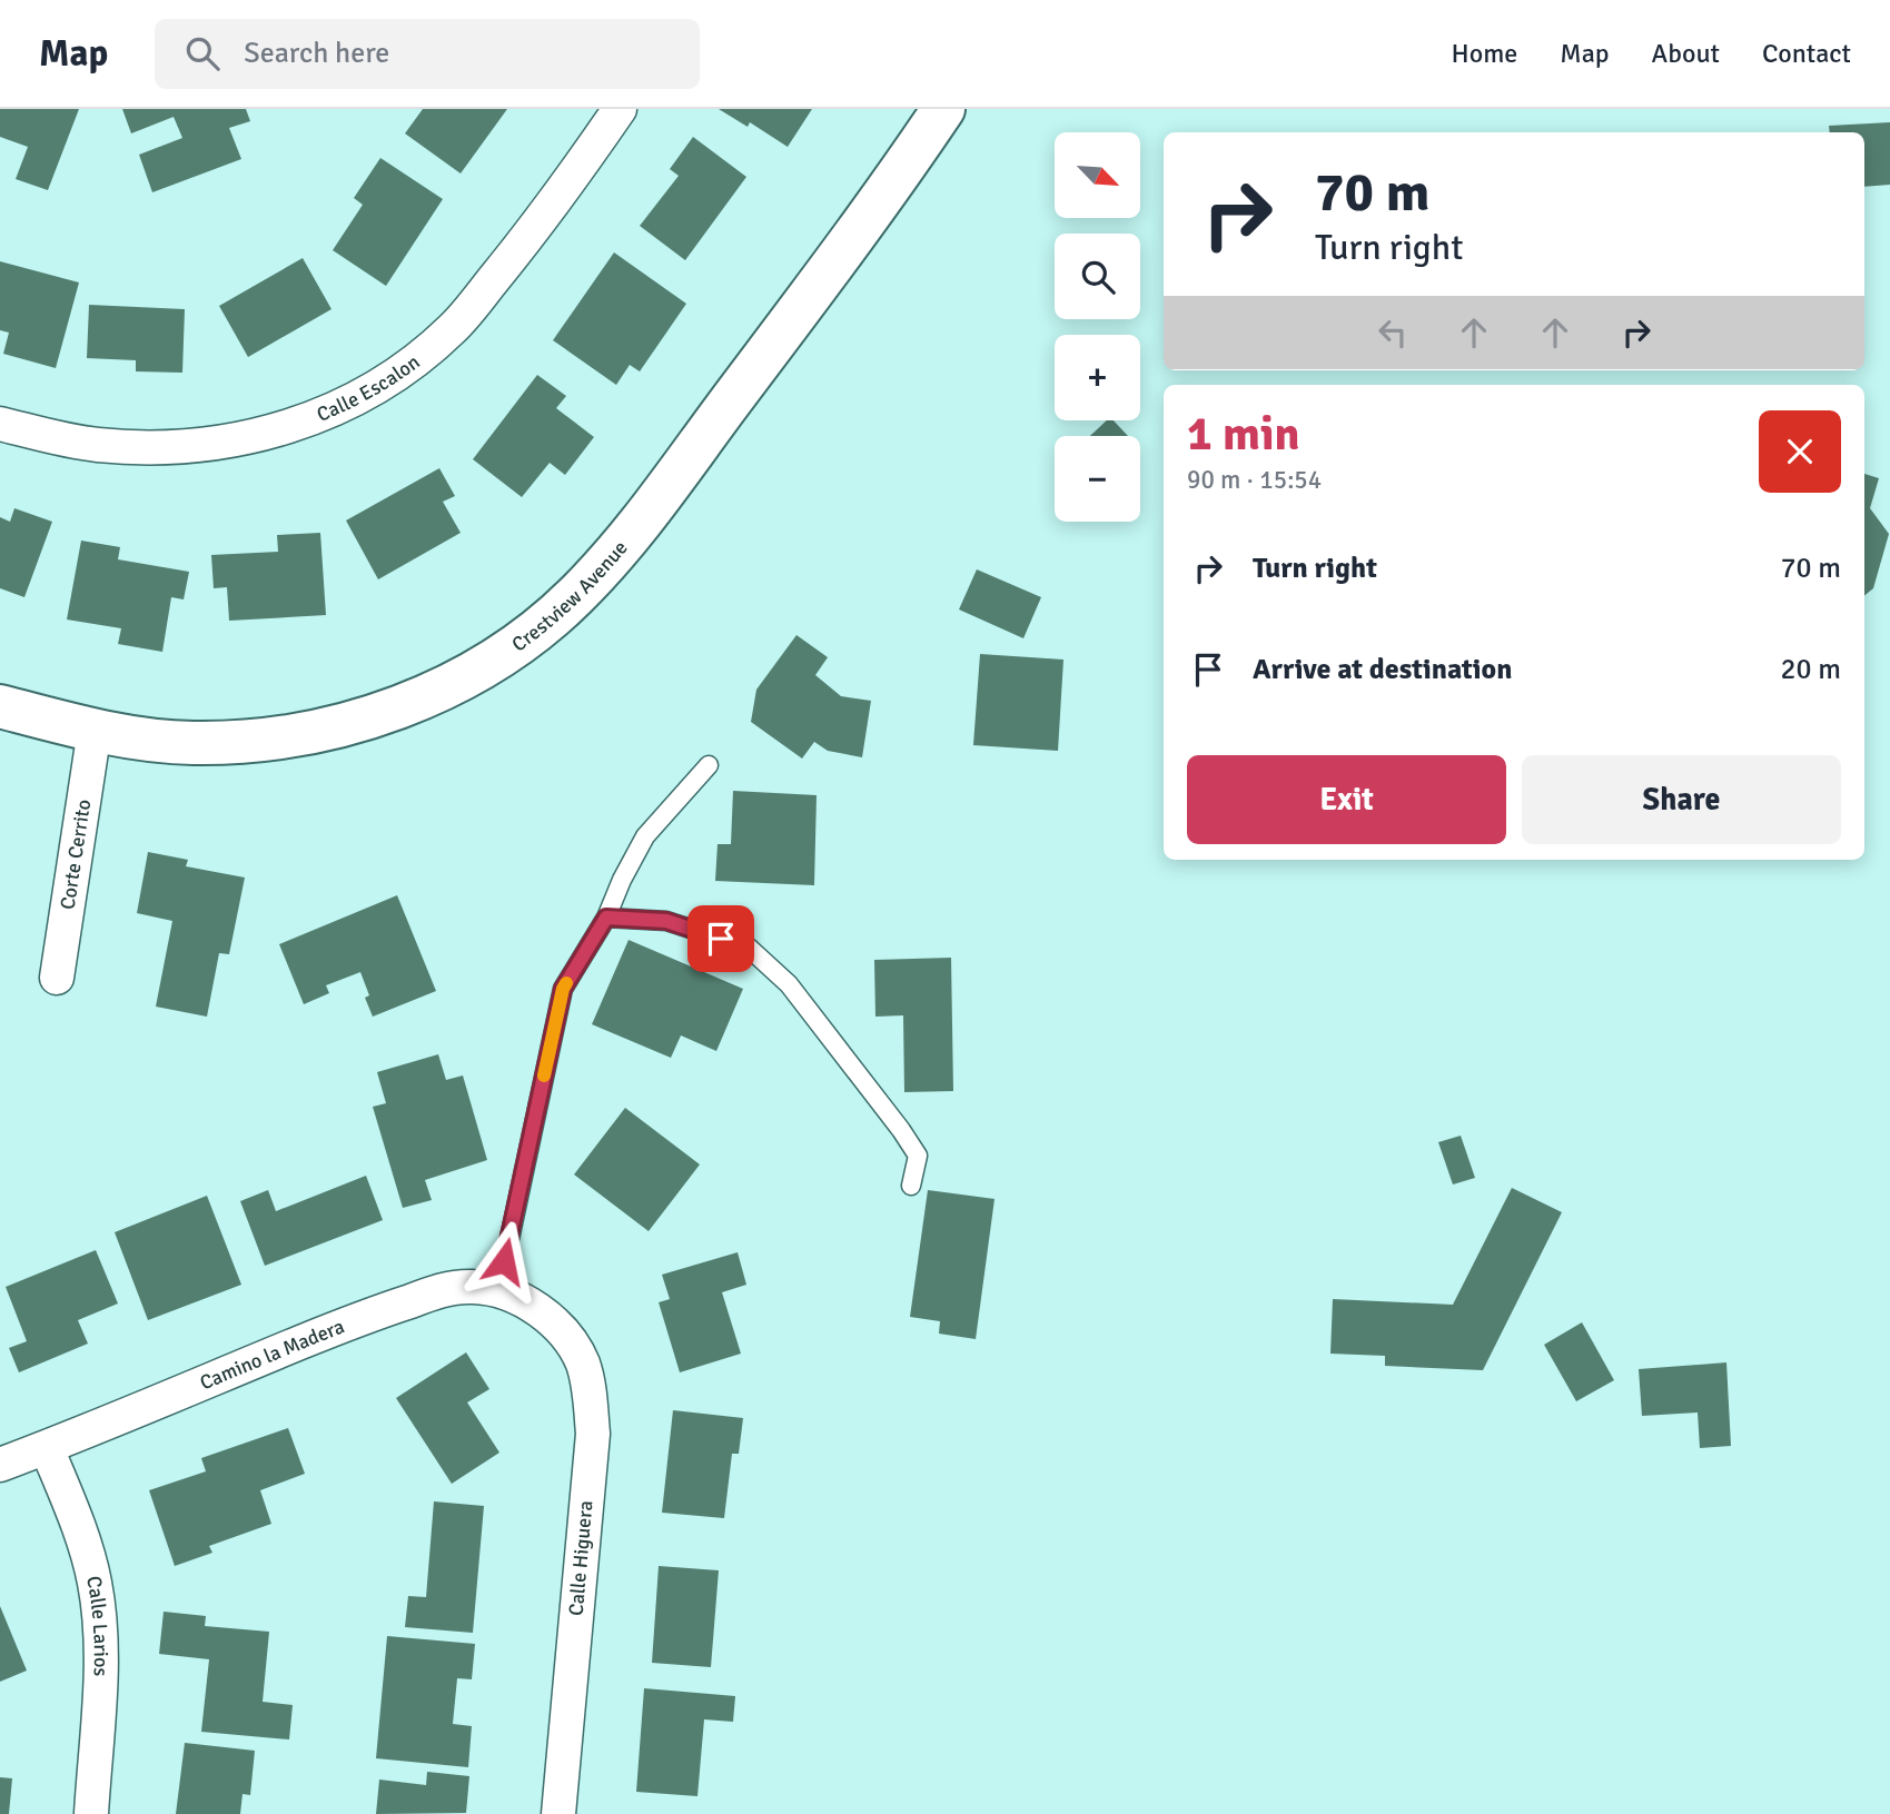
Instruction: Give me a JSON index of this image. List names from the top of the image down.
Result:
{
  "streets": {
    "street": [
      "Calle Escalon",
      "Crestview Avenue",
      "Corte Cerrito",
      "Camino la Madera",
      "Calle Higuera",
      "Calle Larios"
    ]
  },
  "crossings": [
    ["Crestview Avenue", "Corte Cerrito"],
    ["Camino la Madera", "Calle Higuera"],
    ["Camino la Madera", "Calle Larios"]
  ],
  "north": "bottom right",
  "page": {
    "header": "Map",
    "search": "Search here",
    "nav": [
      "Home",
      "Map",
      "About",
      "Contact"
    ],
    "map_buttons": ["+", "−"],
    "turn": ["70 m", "Turn right"],
    "heading": ["1 min", "90 m · 15:54"],
    "list": [
      {
        "name": "Turn right",
        "value": "70 m"
      },
      {
        "name": "Arrive at destination",
        "value": "20 m"
      }
    ],
    "buttons": ["Exit", "Share"]
  }
}
